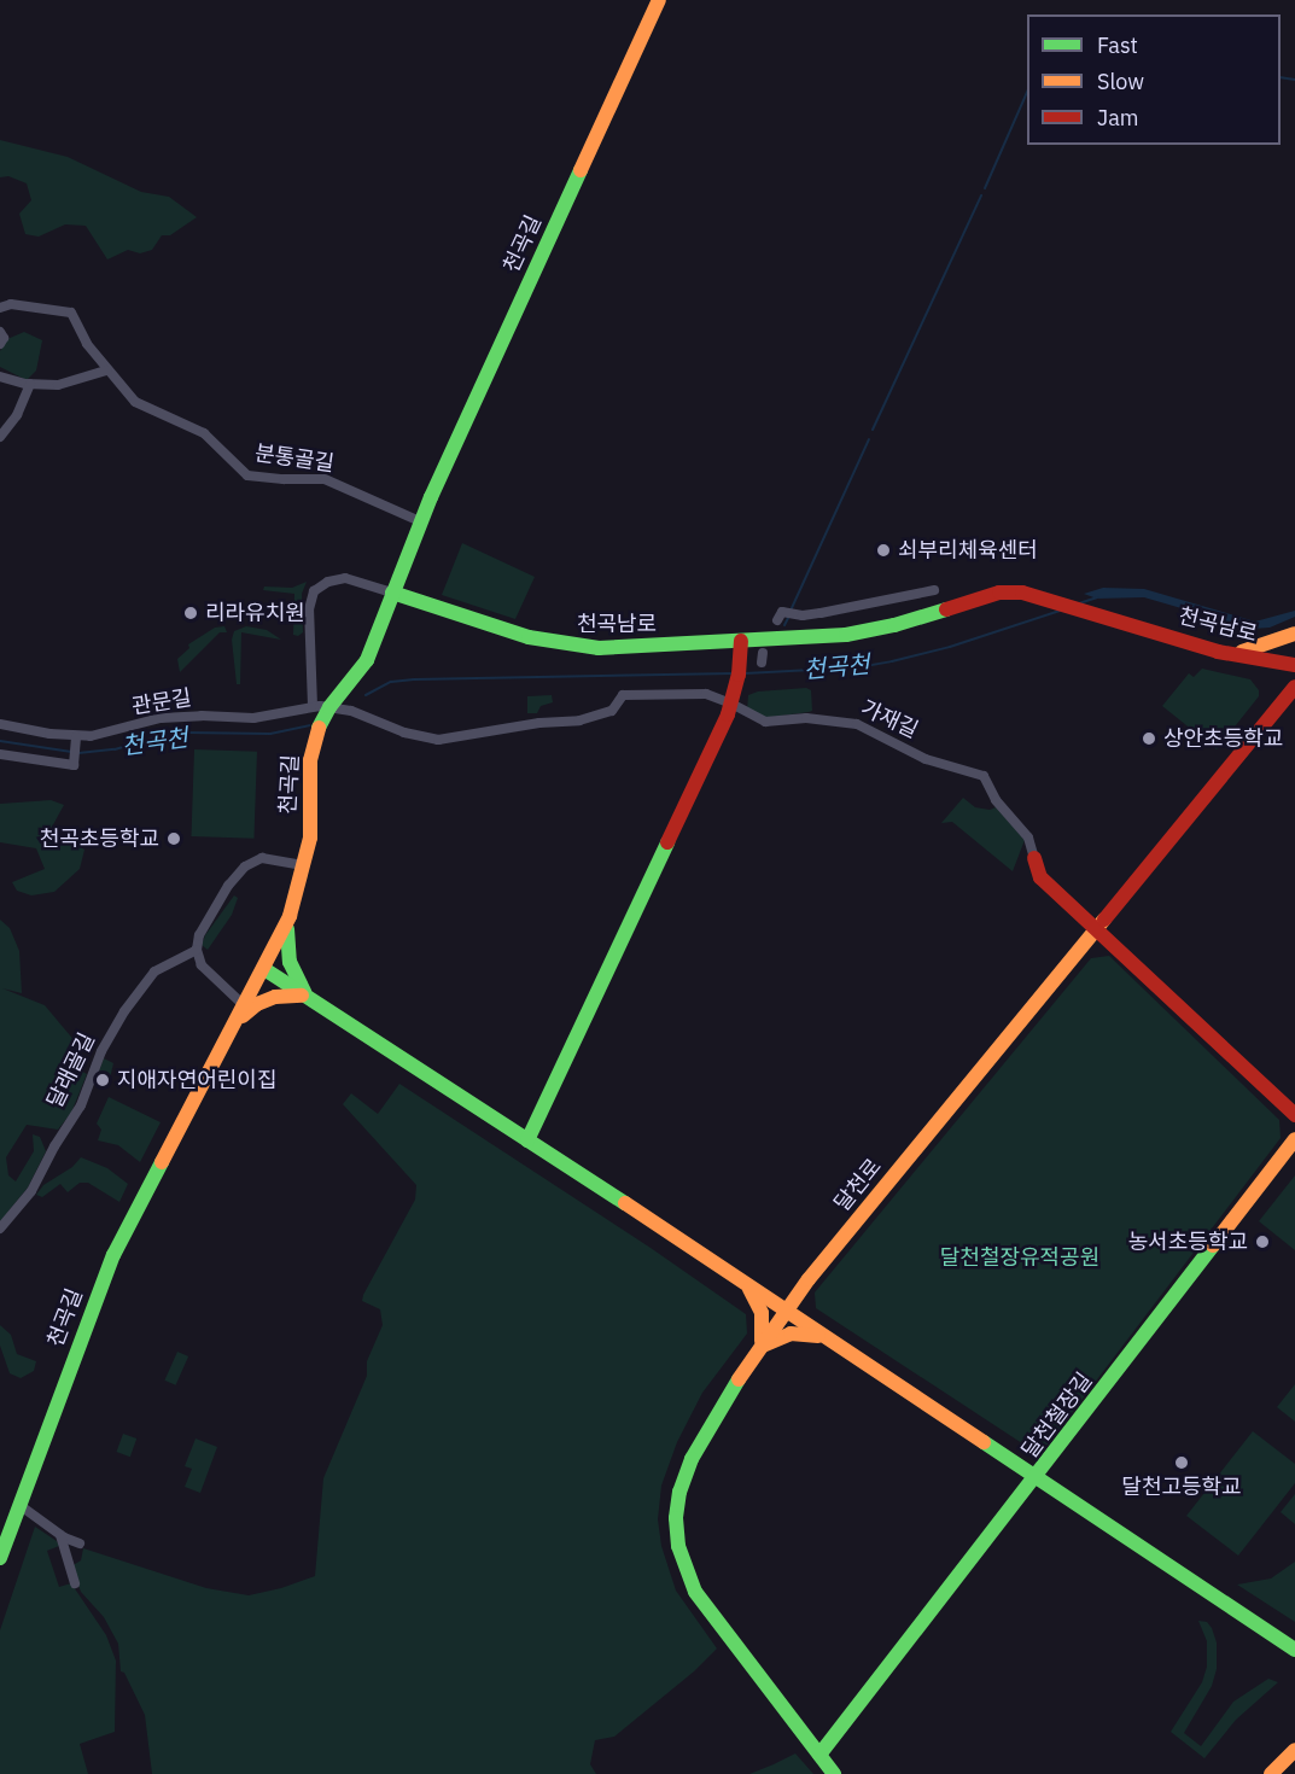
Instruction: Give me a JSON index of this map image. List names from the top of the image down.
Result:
{
  "streets": {
    "street": [
      "천곡길",
      "분통골길",
      "천곡남로",
      "관문길",
      "가재길",
      "달래골길",
      "달천로",
      "달천철장길"
    ]
  },
  "crossings": [
    ["천곡길", "분통골길"],
    ["천곡길", "천곡남로"],
    ["천곡길", "관문길"],
    ["천곡길", "가재길"],
    ["천곡길", "달천철장길"],
    ["천곡남로", "관문길"],
    ["관문길", "가재길"],
    ["가재길", "달천로"],
    ["달천로", "달천철장길"]
  ],
  "water": ["천곡천"],
  "parks": ["달천철장유적공원"],
  "places": [
    "쇠부리체육센터",
    "리라유치원",
    "상안초등학교",
    "천곡초등학교",
    "지애자연어린이집",
    "농서초등학교",
    "달천고등학교"
  ],
  "legend": ["Fast", "Slow", "Jam"]
}
